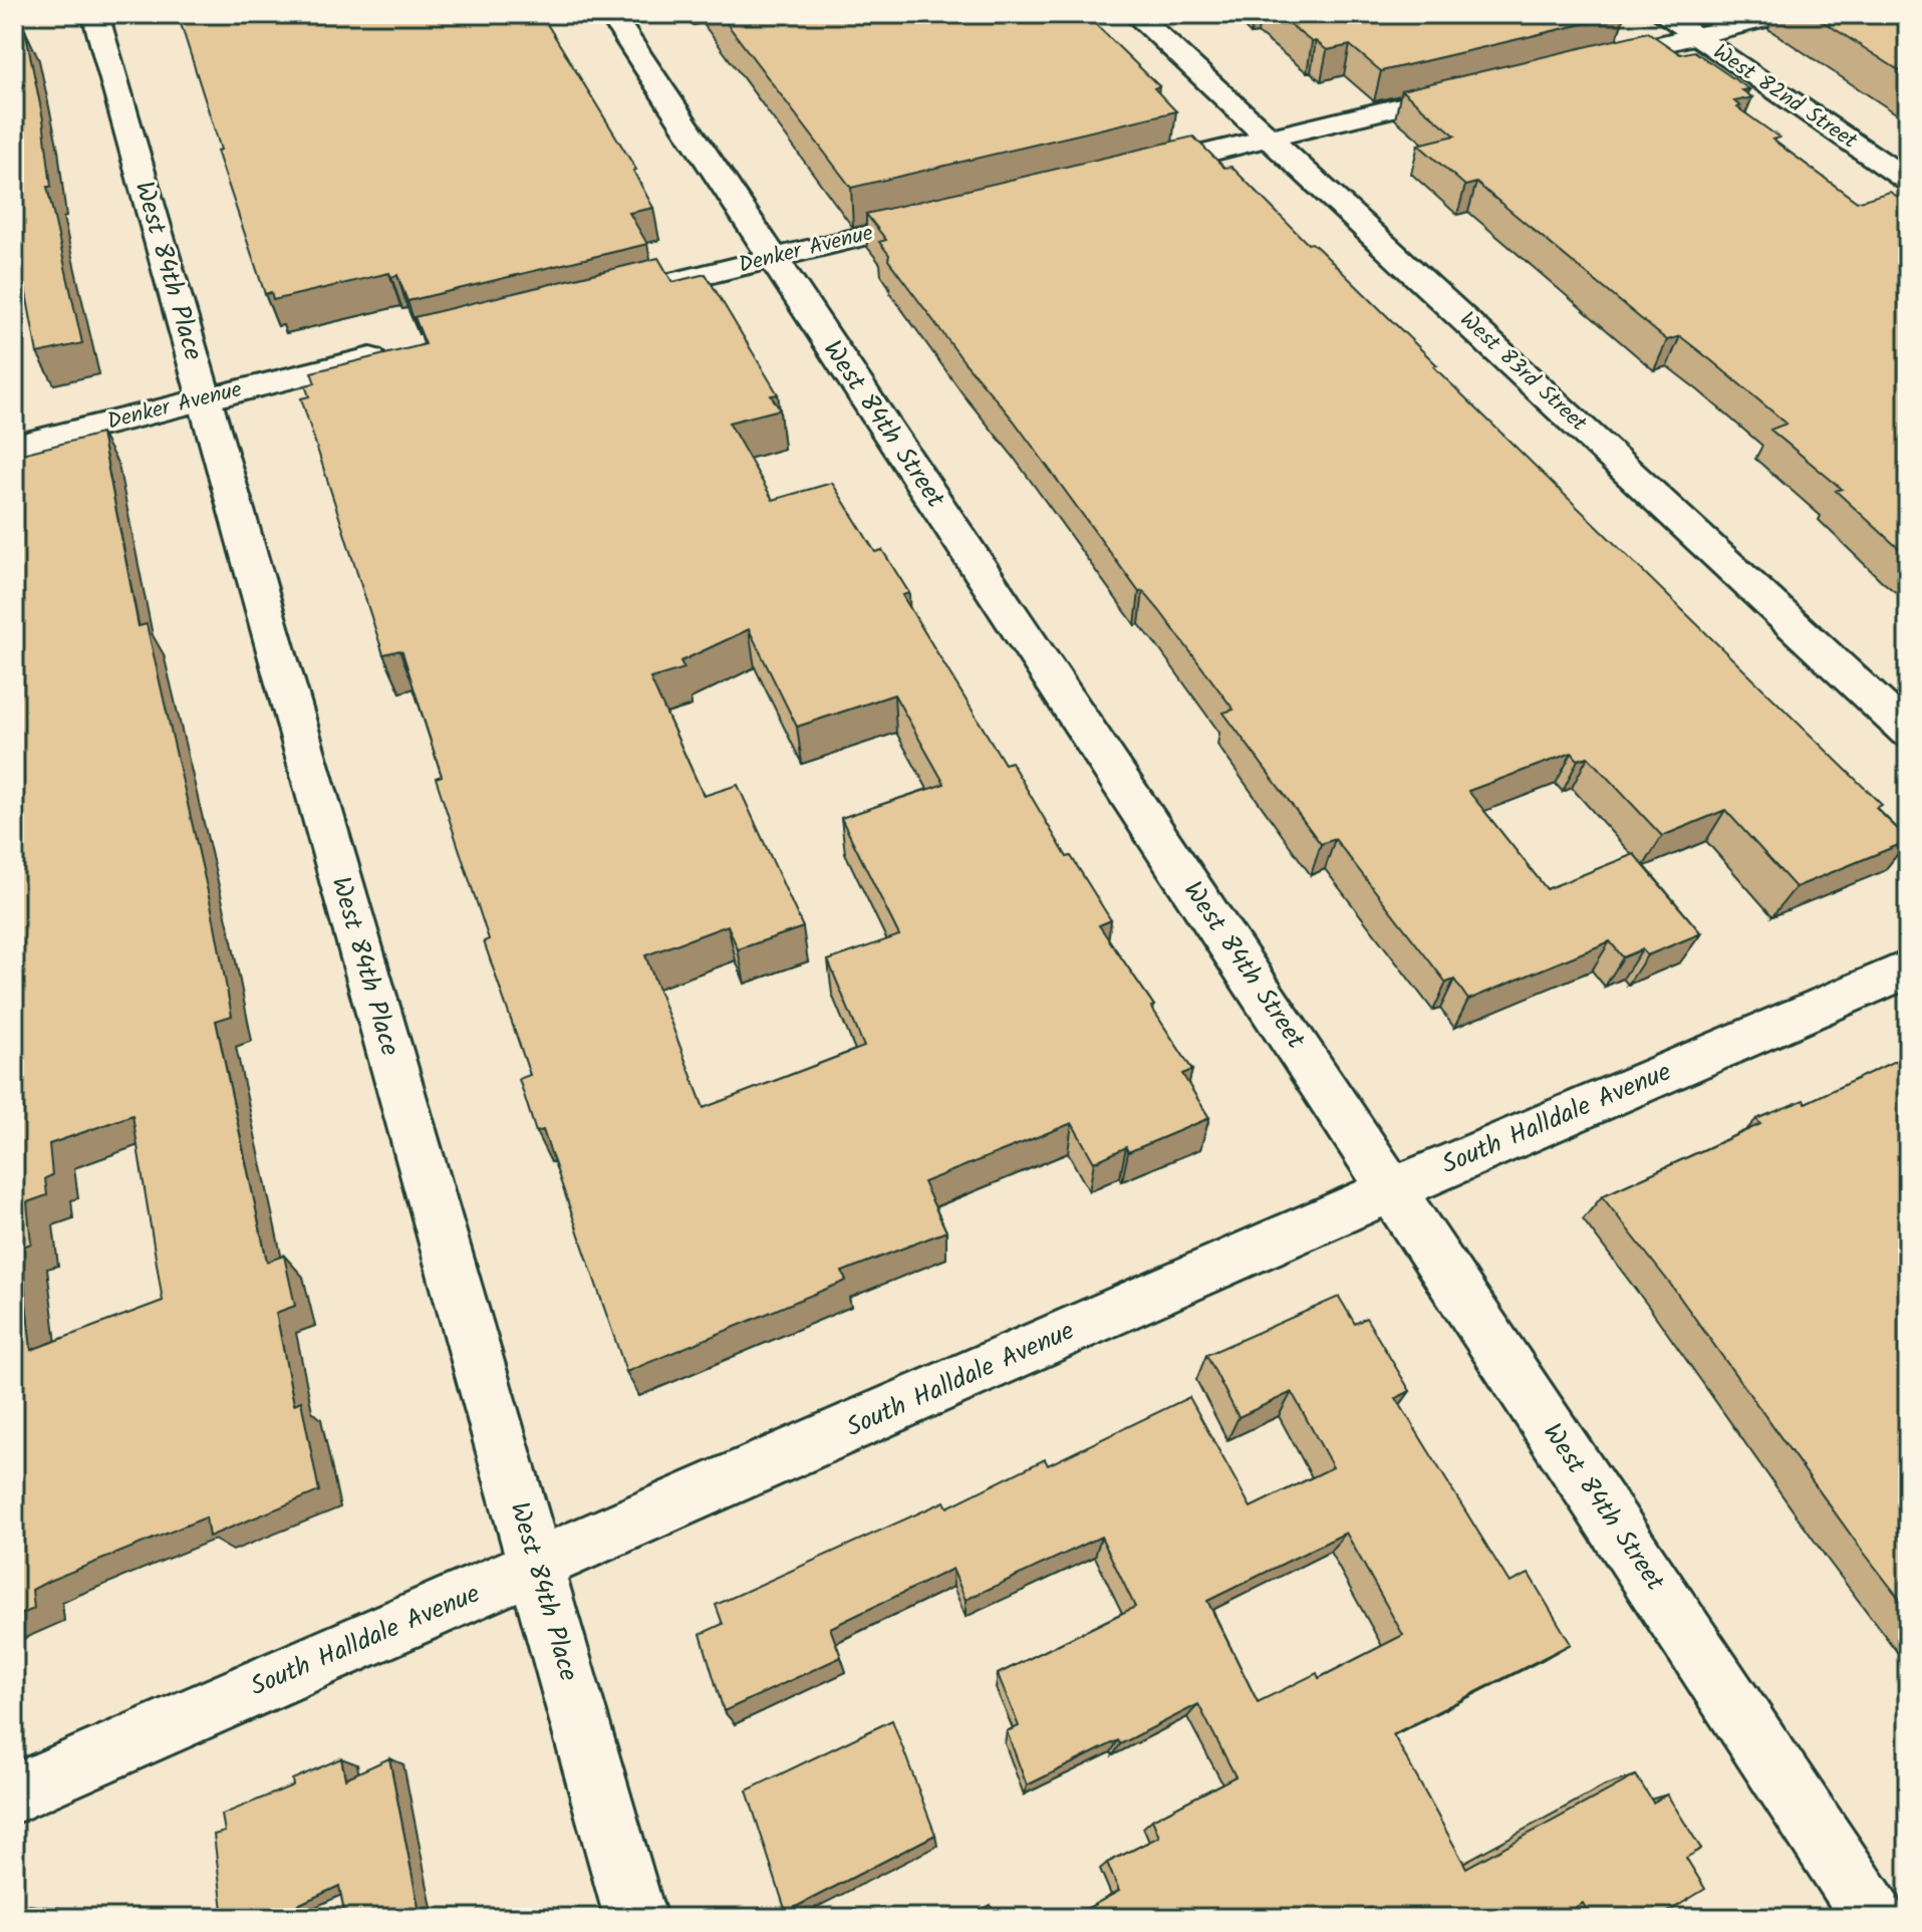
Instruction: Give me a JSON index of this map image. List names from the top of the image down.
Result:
{
  "streets": {
    "street": [
      "West 82nd Street",
      "Denker Avenue",
      "West 84th Place",
      "West 83rd Street",
      "West 84th Street",
      "South Halldale Avenue"
    ]
  },
  "crossings": [
    ["Denker Avenue", "West 84th Place"],
    ["Denker Avenue", "West 84th Street"],
    ["West 84th Place", "South Halldale Avenue"],
    ["West 84th Street", "South Halldale Avenue"]
  ]
}
